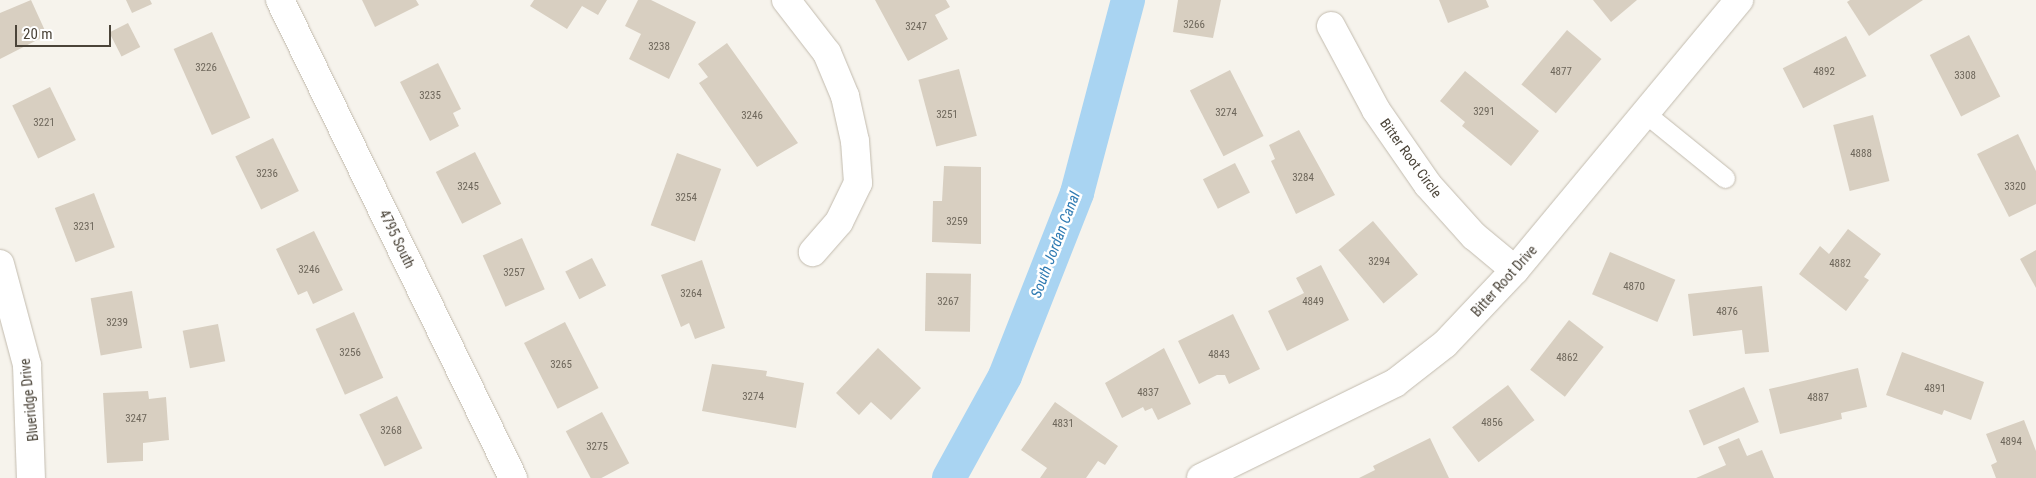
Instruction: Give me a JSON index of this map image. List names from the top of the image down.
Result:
{
  "streets": {
    "street": [
      "Bitter Root Circle",
      "4795 South",
      "Bitter Root Drive",
      "Blueridge Drive"
    ]
  },
  "crossings": [
    ["Bitter Root Circle", "Bitter Root Drive"]
  ],
  "water": ["South Jordan Canal"],
  "house_numbers": [
    "3266",
    "3247",
    "3238",
    "3226",
    "4877",
    "4892",
    "3308",
    "3235",
    "3291",
    "3274",
    "3251",
    "3246",
    "3221",
    "4888",
    "3236",
    "3284",
    "3245",
    "3320",
    "3254",
    "3259",
    "3231",
    "3294",
    "4882",
    "3246",
    "3257",
    "4870",
    "3264",
    "3267",
    "4849",
    "4876",
    "3239",
    "3256",
    "4843",
    "4862",
    "3265",
    "4891",
    "4837",
    "3274",
    "4887",
    "3247",
    "4856",
    "4831",
    "3268",
    "4894",
    "3275"
  ],
  "scale_bar": "20 m"
}
